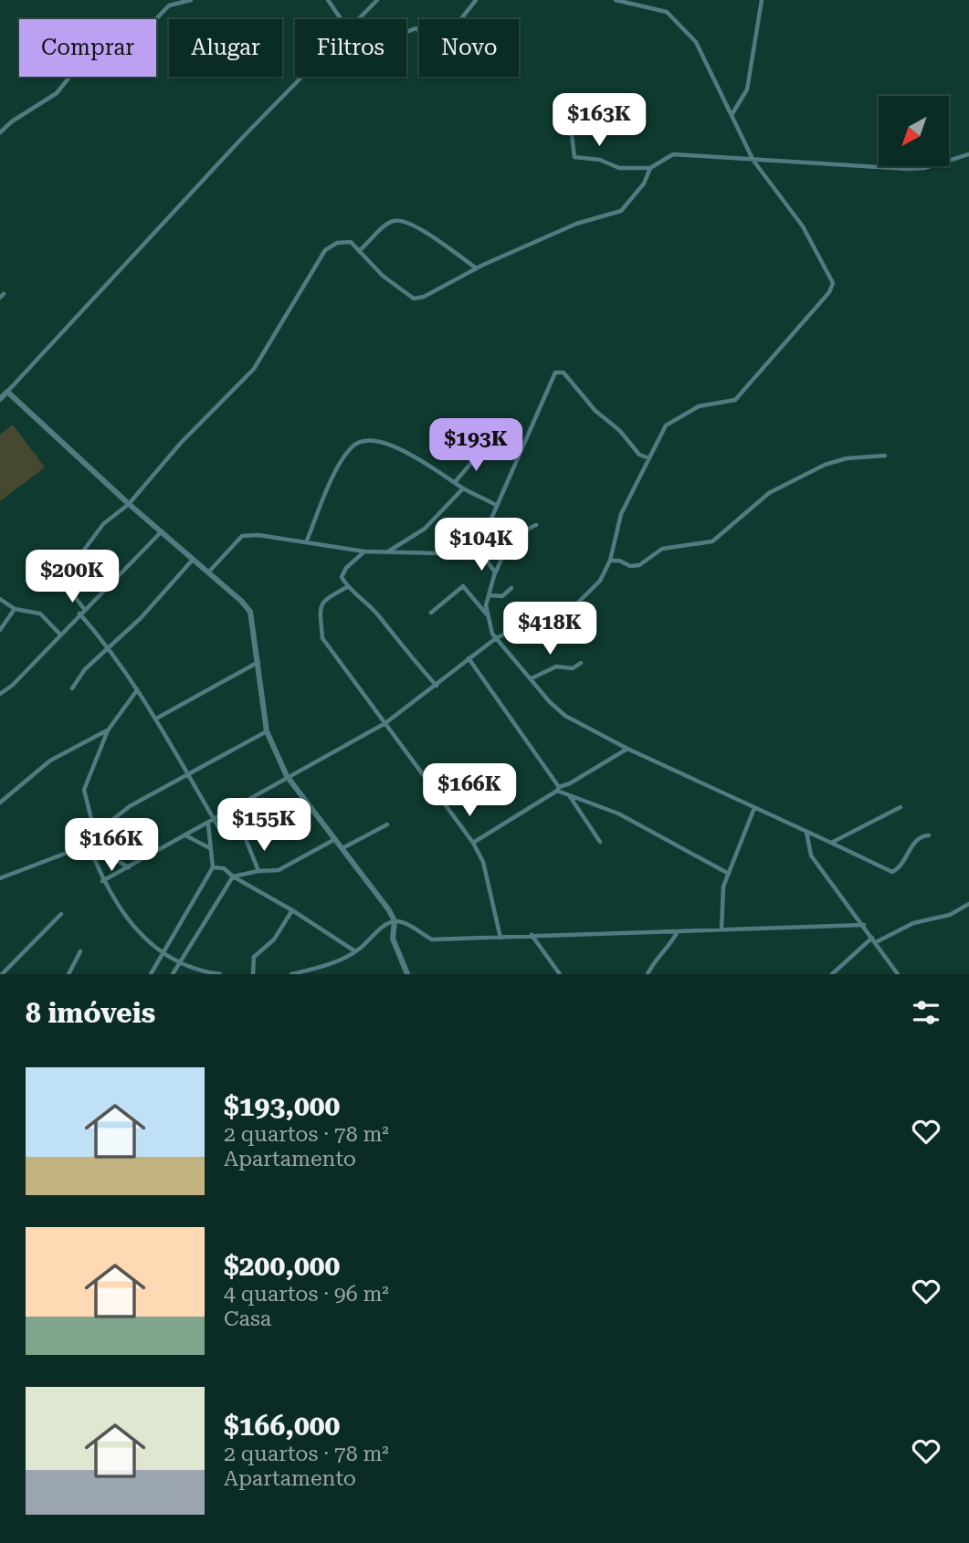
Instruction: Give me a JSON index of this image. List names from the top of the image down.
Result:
{
  "north": "bottom left",
  "page": {
    "chip": [
      "Comprar",
      "Alugar",
      "Filtros",
      "Novo"
    ],
    "price": [
      "$163K",
      "$193K",
      "$104K",
      "$200K",
      "$418K",
      "$166K",
      "$155K",
      "$166K"
    ],
    "heading": "8 imóveis",
    "list": [
      {
        "name": "$193,000",
        "note": "2 quartos · 78 m² · Apartamento"
      },
      {
        "name": "$200,000",
        "note": "4 quartos · 96 m² · Casa"
      },
      {
        "name": "$166,000",
        "note": "2 quartos · 78 m² · Apartamento"
      }
    ]
  }
}
